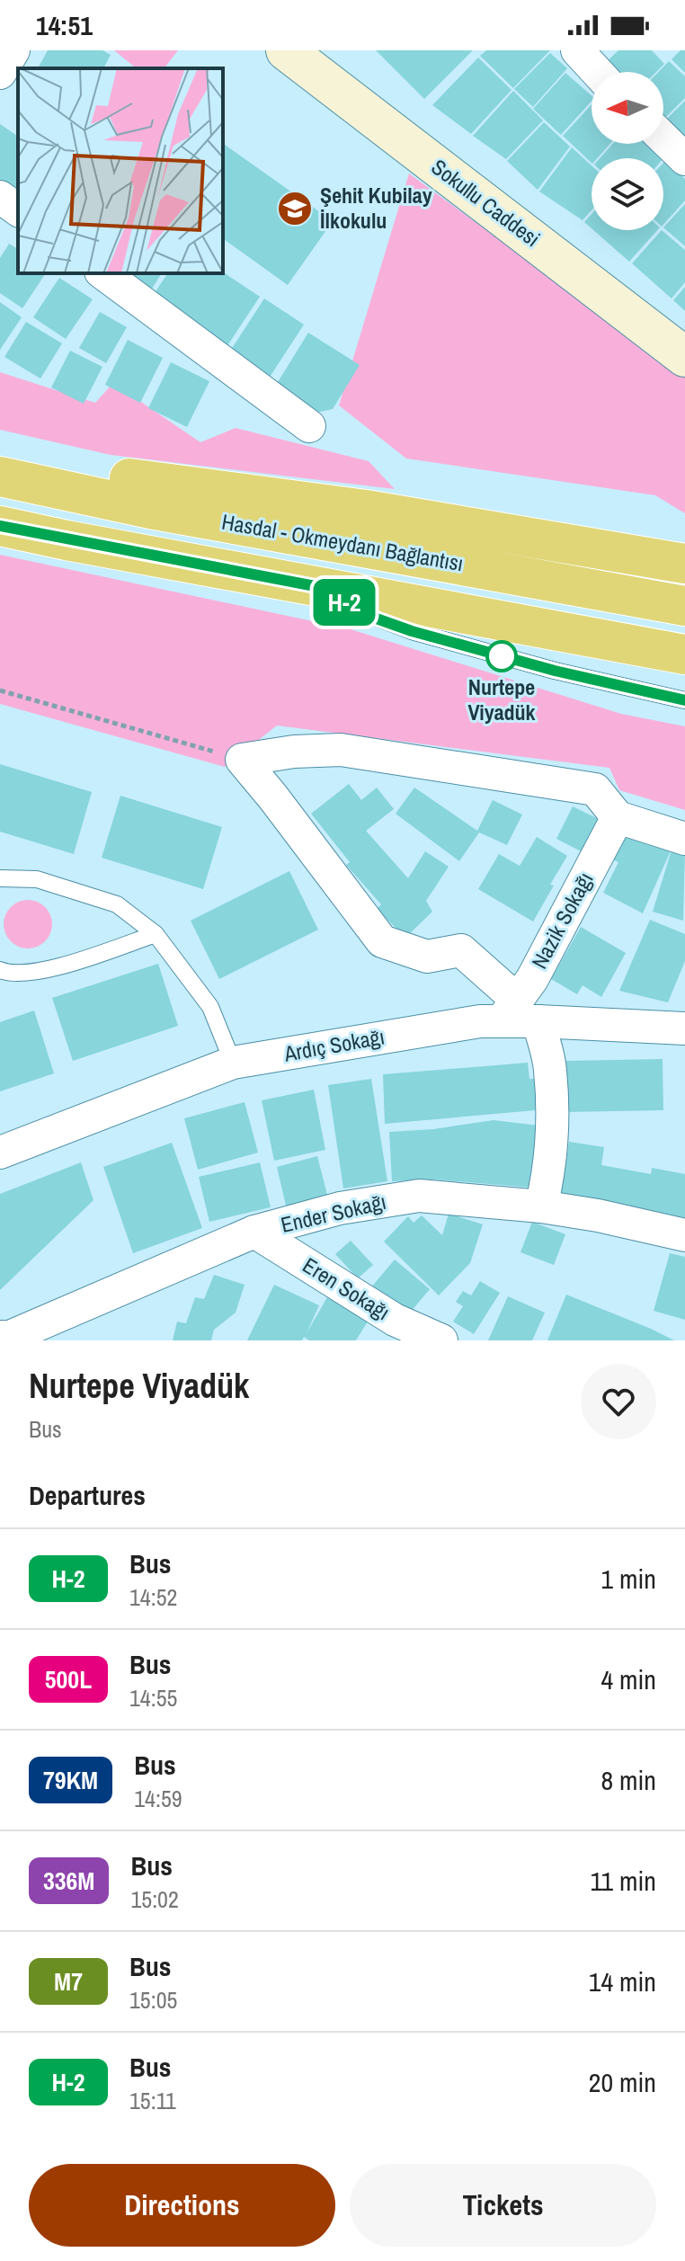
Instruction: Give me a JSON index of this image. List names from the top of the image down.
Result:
{
  "streets": {
    "highway": ["Hasdal - Okmeydanı Bağlantısı"],
    "main road": ["Sokullu Caddesi"],
    "street": [
      "Nazik Sokağı",
      "Ardıç Sokağı",
      "Ender Sokağı",
      "Eren Sokağı"
    ]
  },
  "crossings": [
    ["Nazik Sokağı", "Ardıç Sokağı"],
    ["Ender Sokağı", "Eren Sokağı"]
  ],
  "places": {
    "school or university": ["Şehit Kubilay İlkokulu"],
    "other": ["Nurtepe Viyadük"]
  },
  "lines": ["bus line H-2"],
  "north": "left",
  "page": {
    "status": "14:51",
    "on_map": "H-2",
    "heading": [
      ["Nurtepe Viyadük", "Bus"],
      "Departures"
    ],
    "list": [
      {
        "mark": "H-2",
        "name": "Bus",
        "note": "14:52",
        "value": "1 min"
      },
      {
        "mark": "500L",
        "name": "Bus",
        "note": "14:55",
        "value": "4 min"
      },
      {
        "mark": "79KM",
        "name": "Bus",
        "note": "14:59",
        "value": "8 min"
      },
      {
        "mark": "336M",
        "name": "Bus",
        "note": "15:02",
        "value": "11 min"
      },
      {
        "mark": "M7",
        "name": "Bus",
        "note": "15:05",
        "value": "14 min"
      },
      {
        "mark": "H-2",
        "name": "Bus",
        "note": "15:11",
        "value": "20 min"
      }
    ],
    "buttons": ["Directions", "Tickets"]
  }
}
